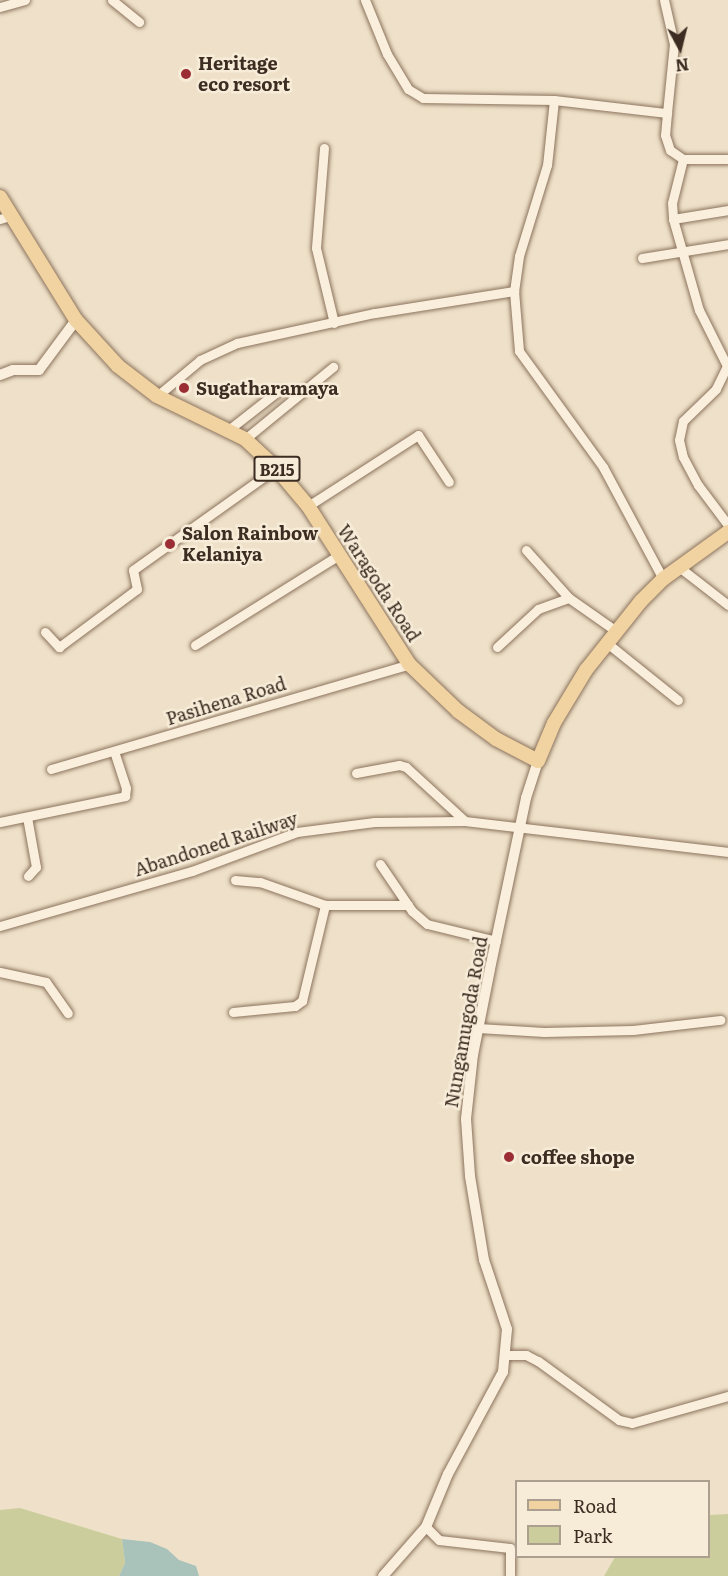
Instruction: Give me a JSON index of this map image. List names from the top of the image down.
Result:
{
  "streets": {
    "main road": ["B215", "Waragoda Road"],
    "street": ["Pasihena Road", "Abandoned Railway", "Nungamugoda Road"]
  },
  "crossings": [
    ["Waragoda Road", "Pasihena Road"],
    ["Waragoda Road", "Nungamugoda Road"],
    ["Abandoned Railway", "Nungamugoda Road"]
  ],
  "places": [
    "Heritage eco resort",
    "Sugatharamaya",
    "Salon Rainbow Kelaniya",
    "coffee shope"
  ],
  "legend": ["Road", "Park"],
  "north": "bottom"
}
